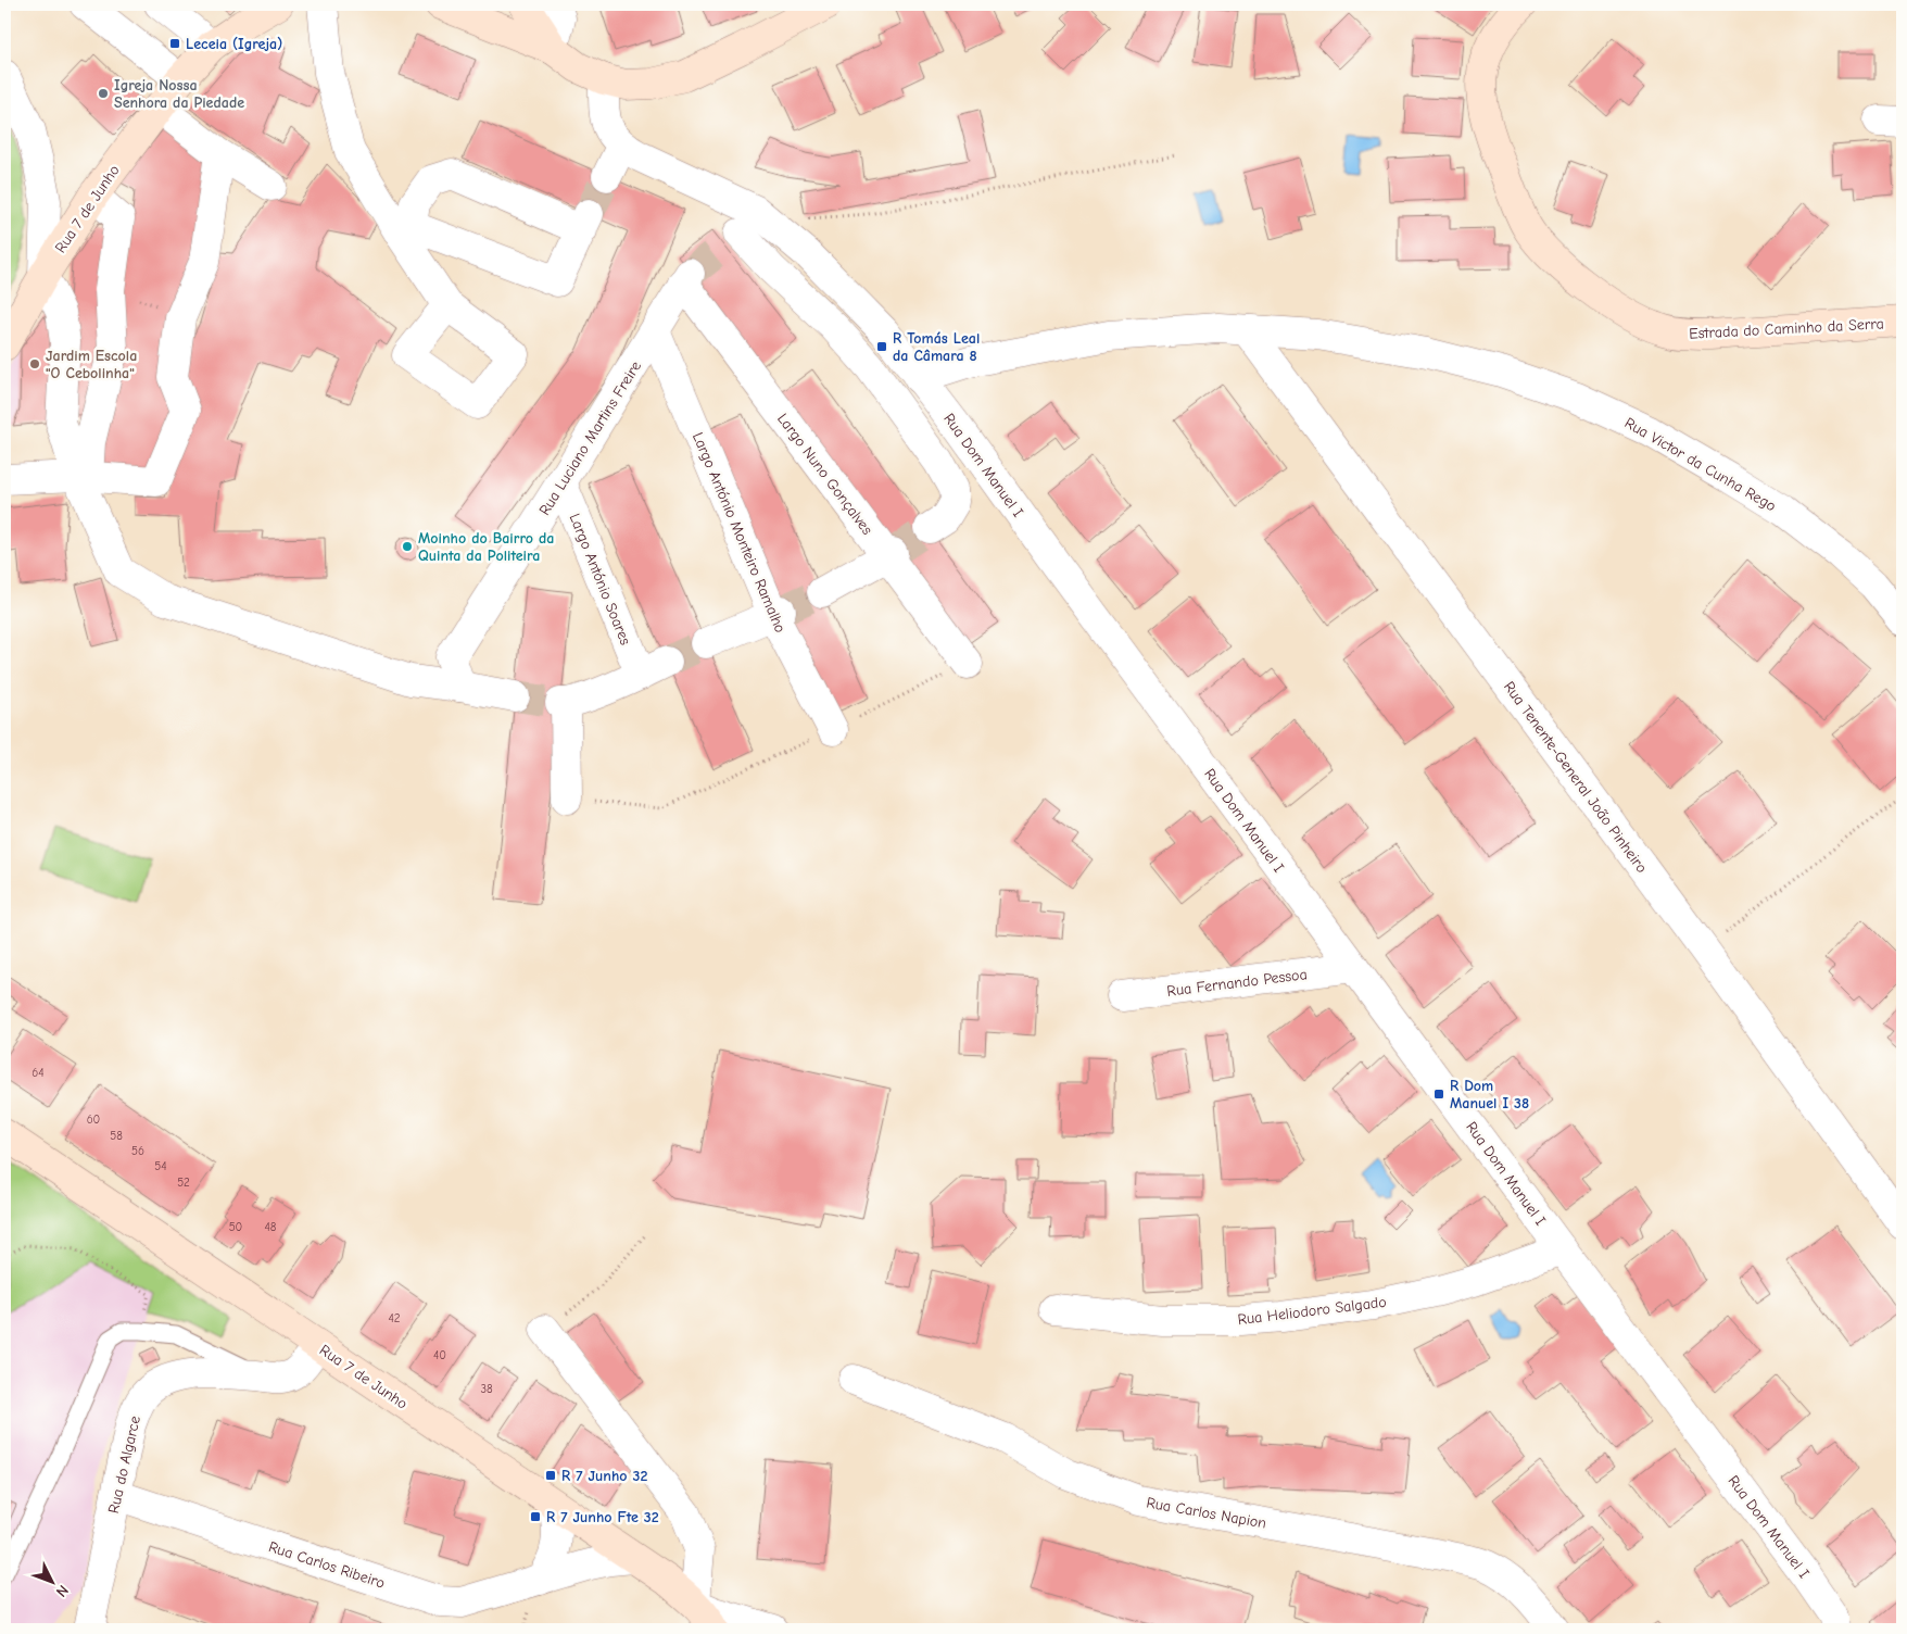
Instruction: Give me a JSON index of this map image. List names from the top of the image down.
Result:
{
  "streets": {
    "main road": ["Rua 7 de Junho", "Estrada do Caminho da Serra"],
    "street": [
      "Rua Luciano Martins Freire",
      "Rua Victor da Cunha Rego",
      "Rua Dom Manuel I",
      "Largo Nuno Gonçalves",
      "Largo António Monteiro Ramalho",
      "Largo António Soares",
      "Rua Tenente-General João Pinheiro",
      "Rua Fernando Pessoa",
      "Rua Heliodoro Salgado",
      "Rua do Algarce",
      "Rua Carlos Napion",
      "Rua Carlos Ribeiro"
    ]
  },
  "crossings": [
    ["Rua 7 de Junho", "Rua do Algarce"],
    ["Rua 7 de Junho", "Rua Carlos Ribeiro"],
    ["Rua Luciano Martins Freire", "Largo Nuno Gonçalves"],
    ["Rua Luciano Martins Freire", "Largo António Monteiro Ramalho"],
    ["Rua Luciano Martins Freire", "Largo António Soares"],
    ["Rua Victor da Cunha Rego", "Rua Dom Manuel I"],
    ["Rua Victor da Cunha Rego", "Rua Tenente-General João Pinheiro"],
    ["Rua Dom Manuel I", "Rua Fernando Pessoa"],
    ["Rua Dom Manuel I", "Rua Heliodoro Salgado"],
    ["Rua do Algarce", "Rua Carlos Ribeiro"]
  ],
  "places": {
    "transit": [
      "Leceia (Igreja)",
      "R Tomás Leal da Câmara 8",
      "R Dom Manuel I 38",
      "R 7 Junho 32",
      "R 7 Junho Fte 32"
    ],
    "other": ["Igreja Nossa Senhora da Piedade", "Jardim Escola \"O Cebolinha\"", "Moinho do Bairro da Quinta da Politeira"]
  },
  "house_numbers": [
    "64",
    "60",
    "58",
    "56",
    "54",
    "52",
    "50",
    "48",
    "42",
    "40",
    "38"
  ],
  "north": "bottom right"
}
